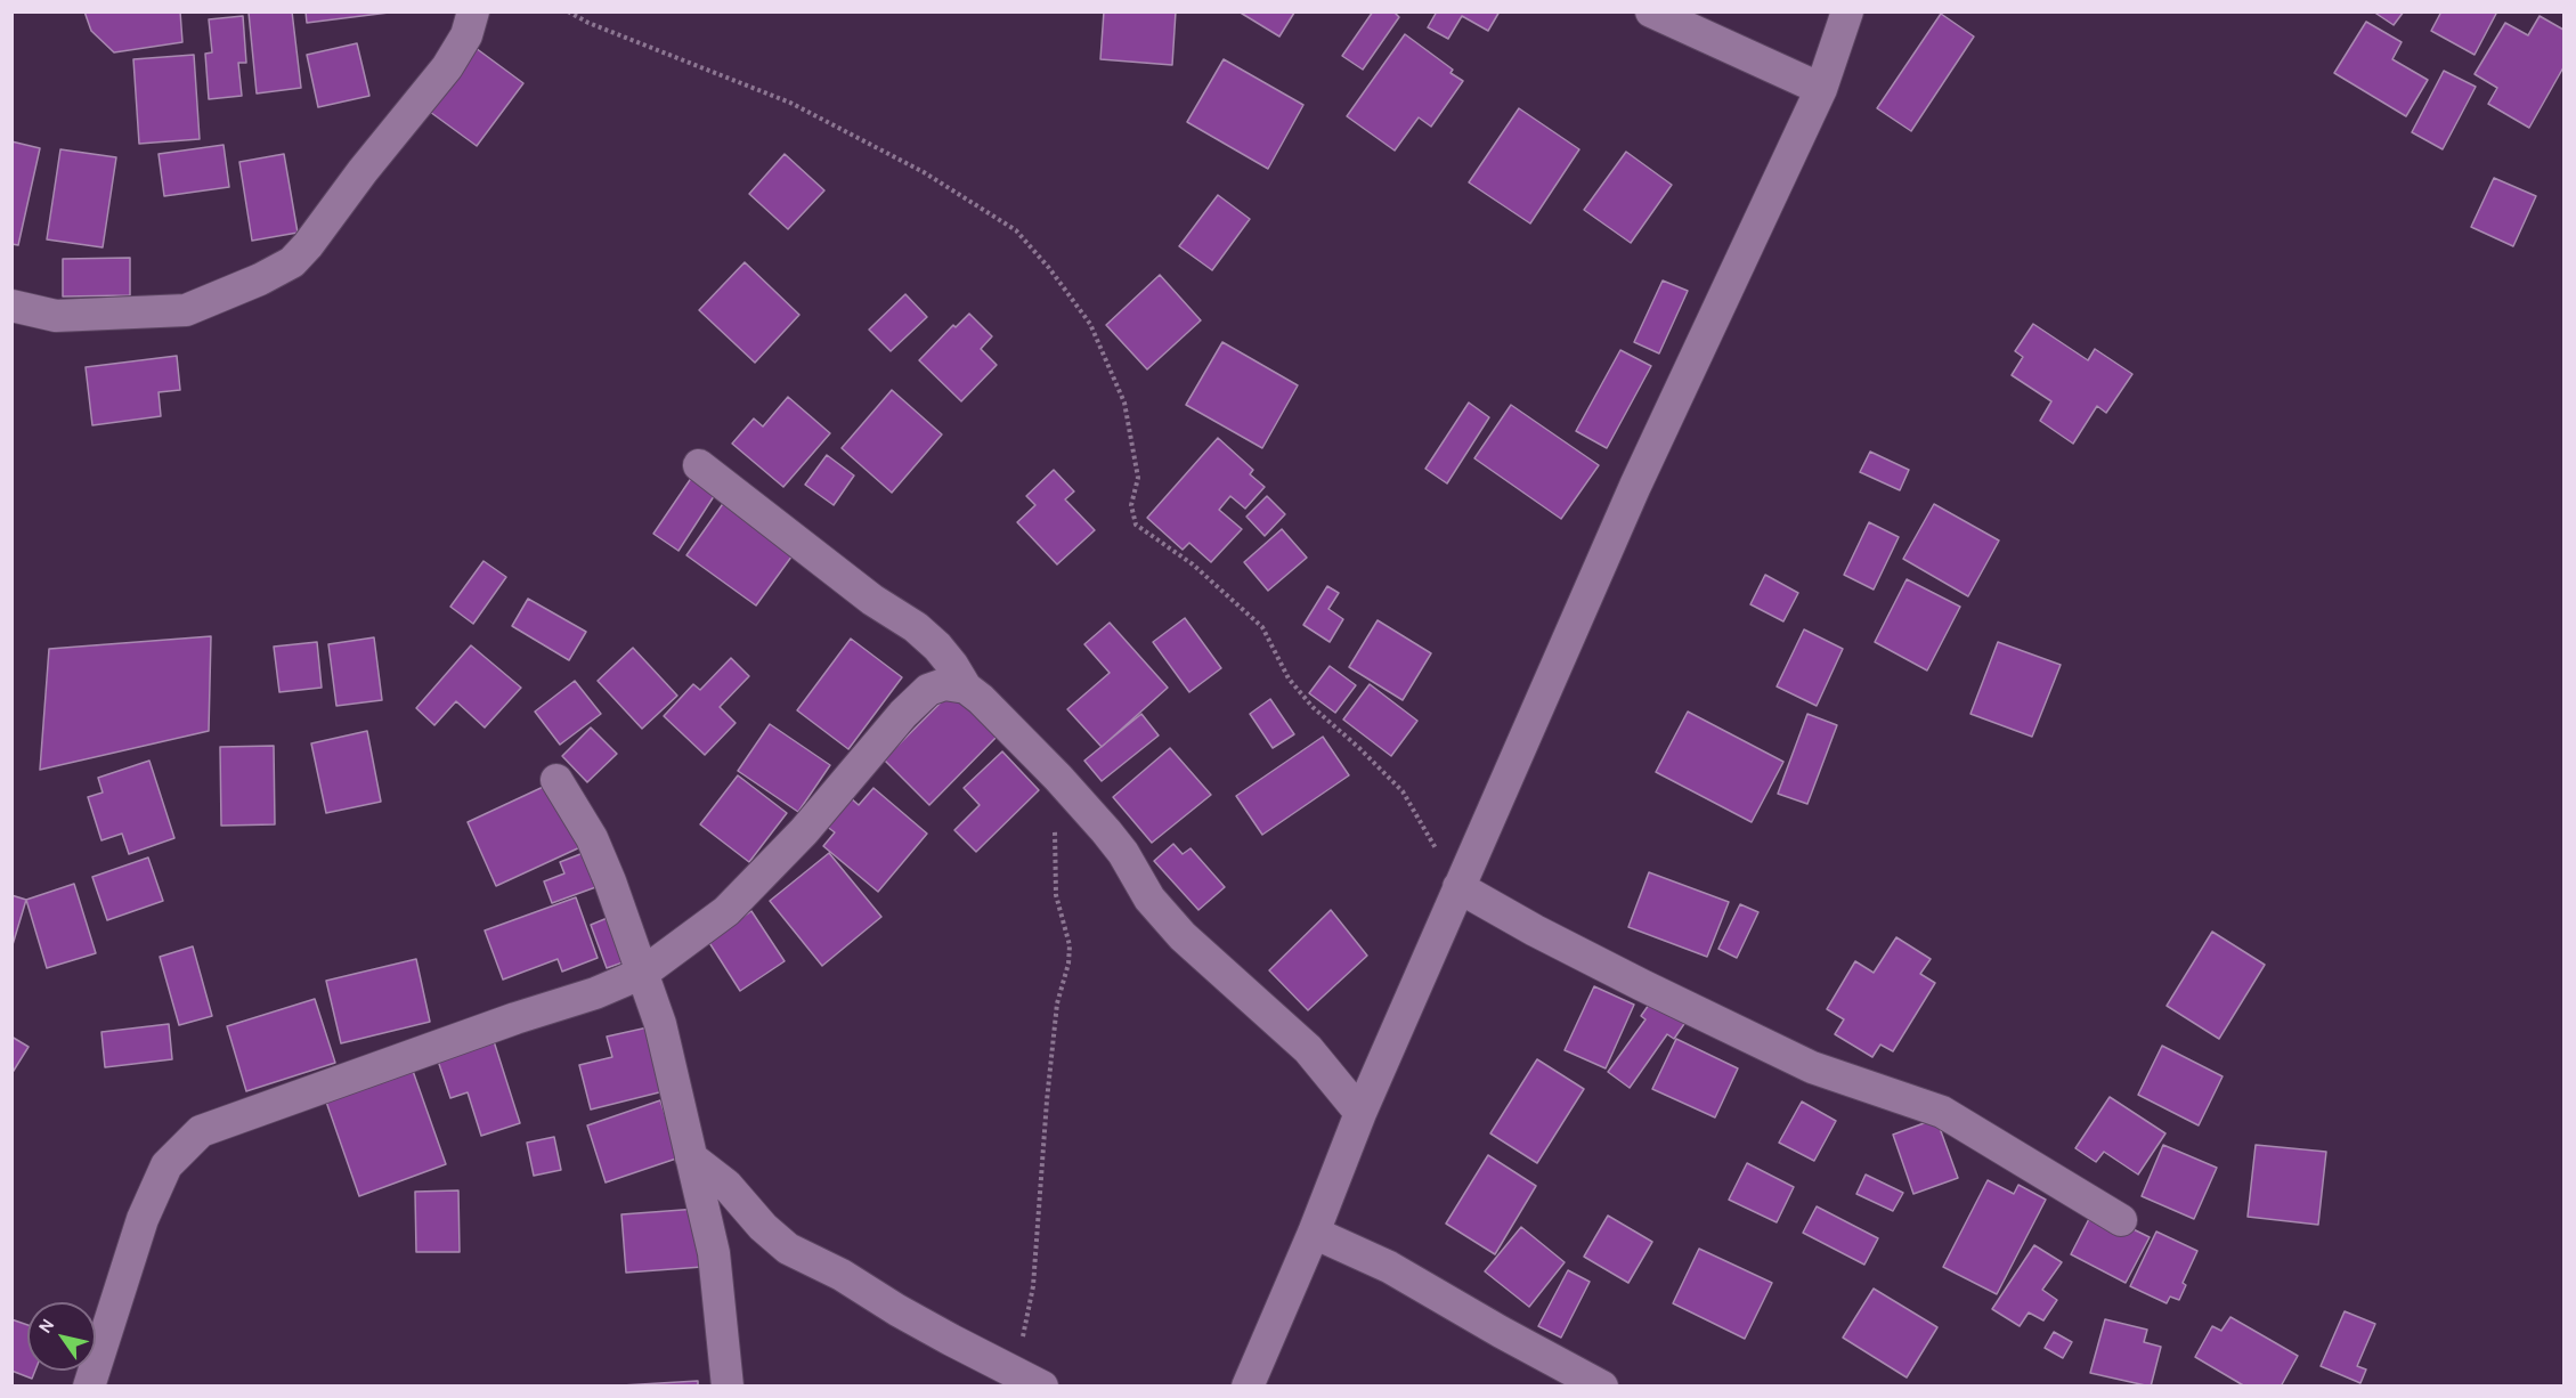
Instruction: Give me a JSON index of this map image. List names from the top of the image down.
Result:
{
  "north": "top left"
}
